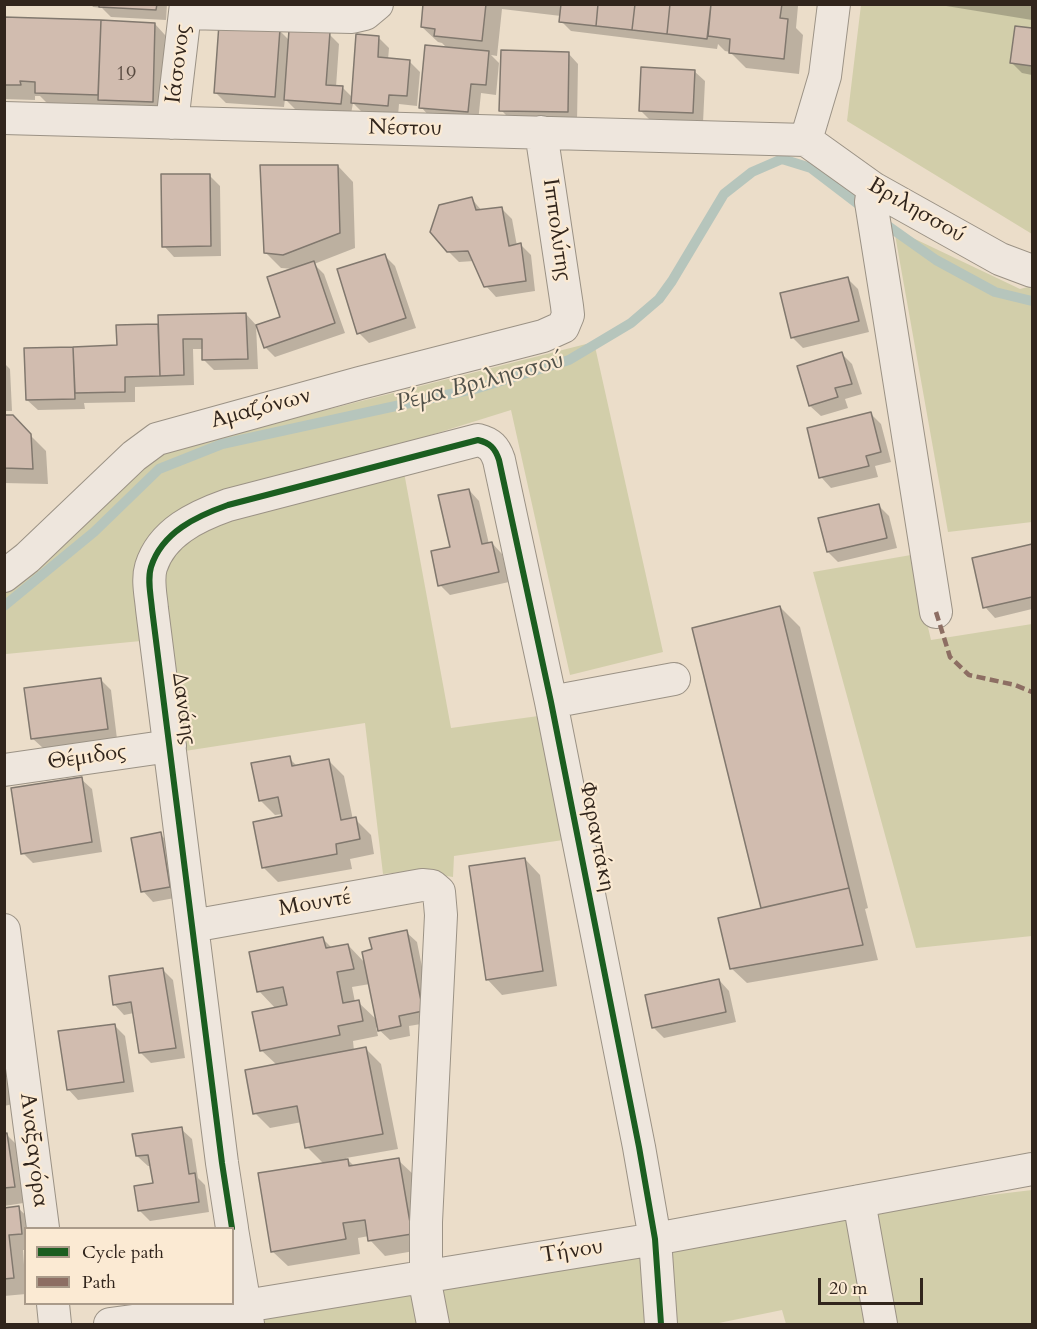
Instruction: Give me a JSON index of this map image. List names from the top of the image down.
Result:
{
  "streets": {
    "street": [
      "Ιάσονος",
      "Νέστου",
      "Βριλησσού",
      "Ιππολύτης",
      "Αμαζόνων",
      "Δανάης",
      "Θέμιδος",
      "Φαραντάκη",
      "Μουντέ",
      "Αναξαγόρα",
      "Τήνου"
    ]
  },
  "crossings": [
    ["Ιάσονος", "Νέστου"],
    ["Νέστου", "Βριλησσού"],
    ["Νέστου", "Ιππολύτης"],
    ["Ιππολύτης", "Αμαζόνων"],
    ["Δανάης", "Θέμιδος"],
    ["Δανάης", "Φαραντάκη"],
    ["Δανάης", "Μουντέ"],
    ["Δανάης", "Τήνου"],
    ["Φαραντάκη", "Τήνου"],
    ["Μουντέ", "Τήνου"]
  ],
  "water": ["Ρέμα Βριλησσού"],
  "house_numbers": ["19"],
  "legend": ["Cycle path", "Path"],
  "scale_bar": "20 m"
}
